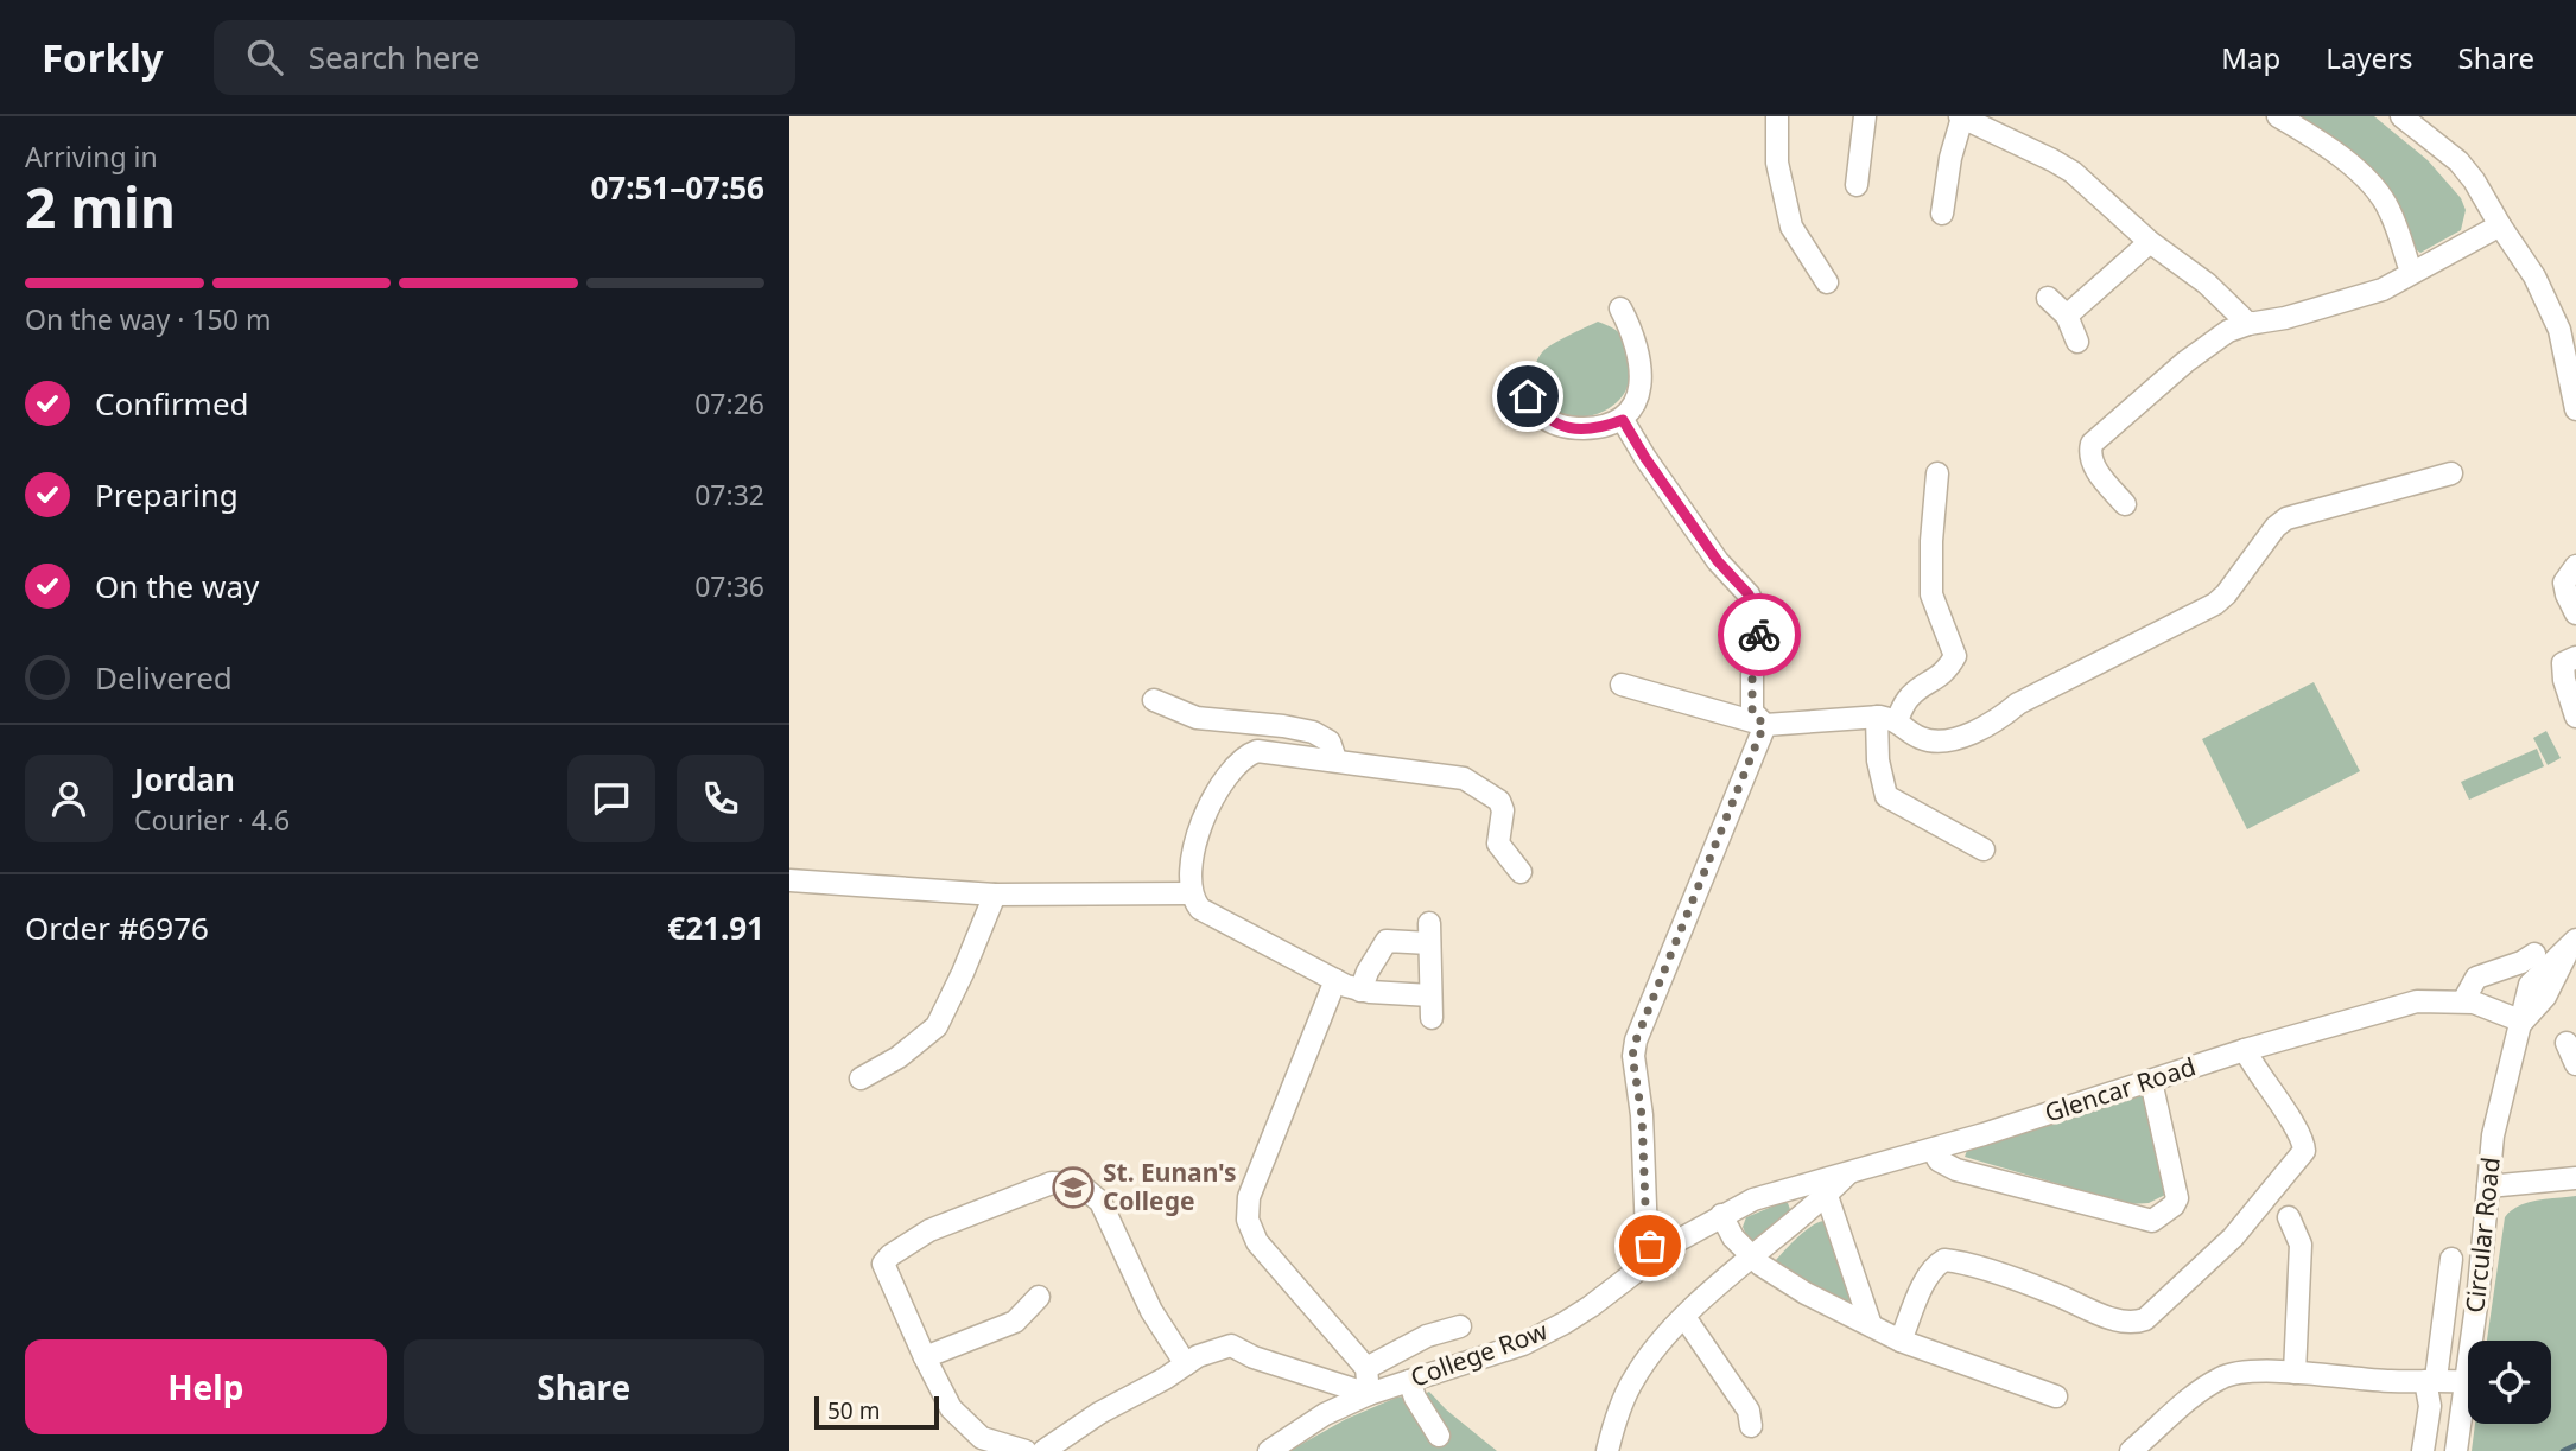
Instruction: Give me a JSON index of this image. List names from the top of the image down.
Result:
{
  "streets": {
    "street": ["Glencar Road", "Circular Road", "College Row"]
  },
  "crossings": [
    ["Glencar Road", "Circular Road"],
    ["Glencar Road", "College Row"]
  ],
  "places": {
    "school or university": ["St. Eunan's College"]
  },
  "scale_bar": "50 m",
  "page": {
    "header": "Forkly",
    "search": "Search here",
    "nav": ["Map", "Layers", "Share"],
    "heading": ["2 min", "Arriving in", "07:51–07:56"],
    "panel": [
      "Jordan",
      "Courier · 4.6",
      "Order #6976",
      "€21.91"
    ],
    "bar": "On the way · 150 m",
    "list": [
      ["Confirmed", "07:26"],
      ["Preparing", "07:32"],
      ["On the way", "07:36"],
      "Delivered"
    ],
    "buttons": ["Help", "Share"],
    "scale": "50 m"
  }
}
